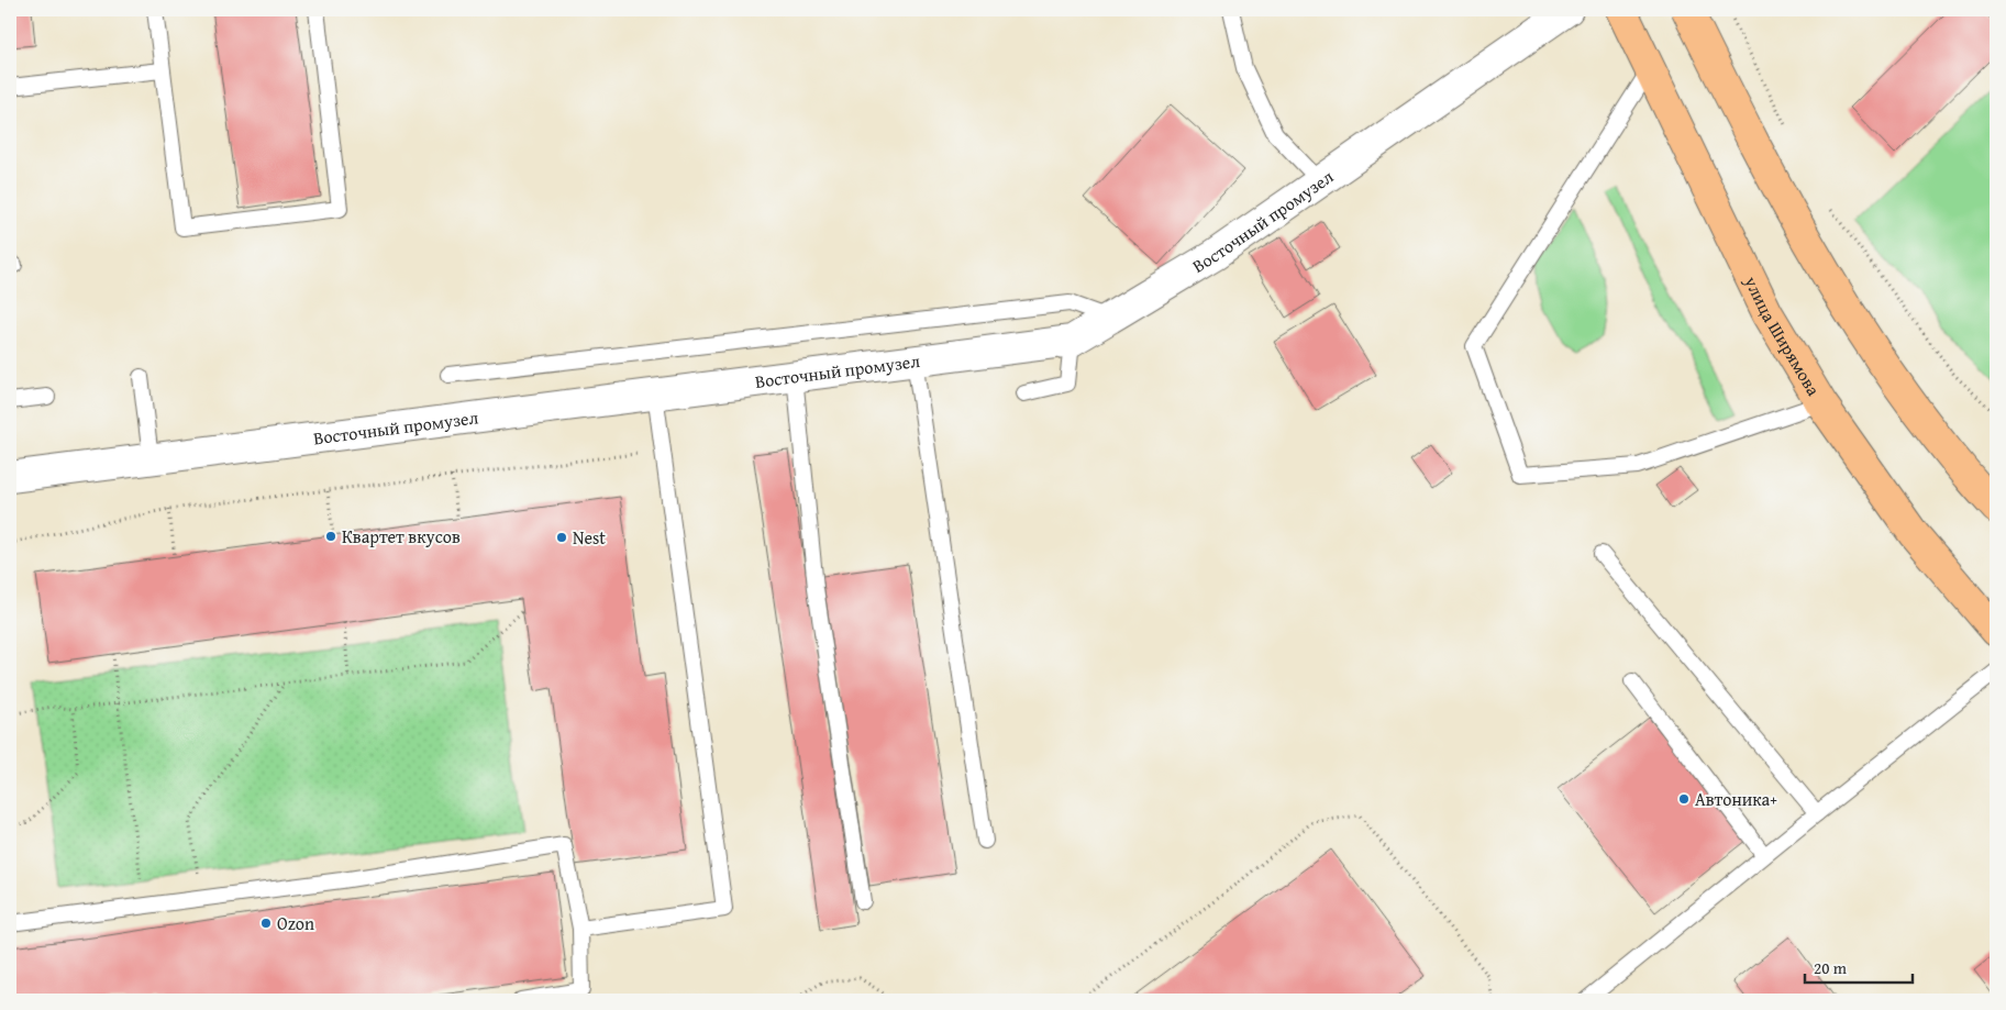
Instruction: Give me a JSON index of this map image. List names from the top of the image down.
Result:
{
  "streets": {
    "main road": ["улица Ширямова"],
    "street": ["Восточный промузел"]
  },
  "places": [
    "Квартет вкусов",
    "Nest",
    "Автоника+",
    "Ozon"
  ],
  "scale_bar": "20 m"
}
